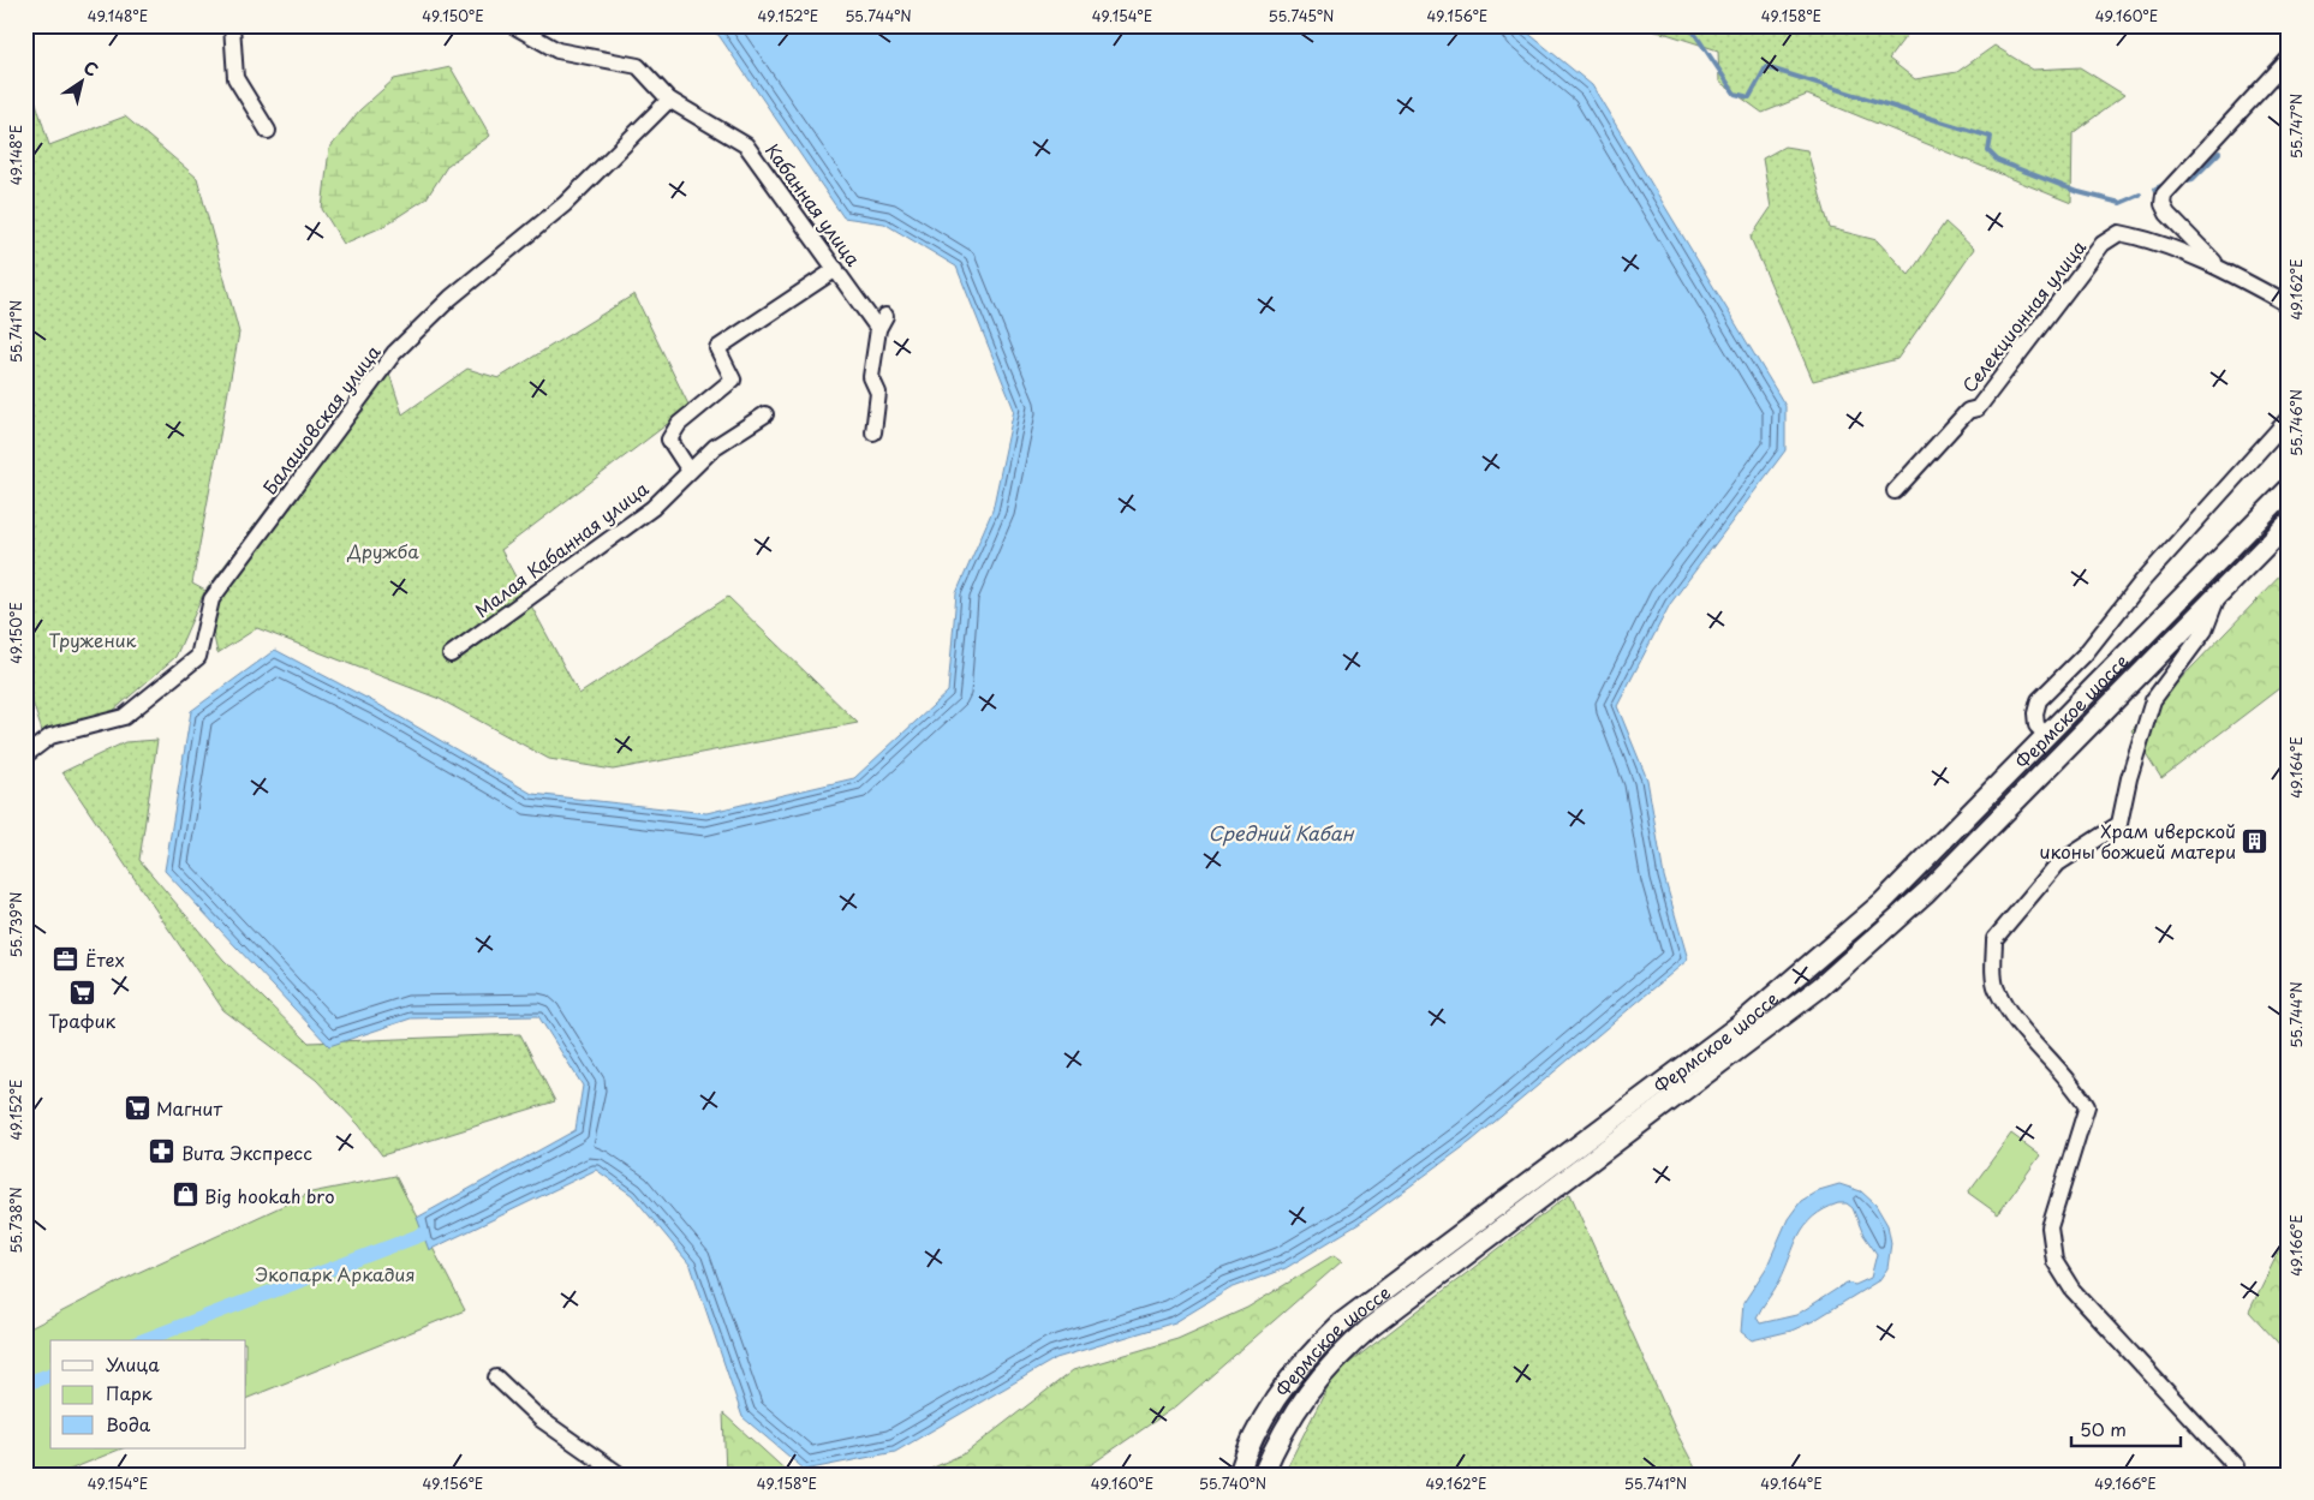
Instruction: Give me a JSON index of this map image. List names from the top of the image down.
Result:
{
  "streets": {
    "main road": ["Фермское шоссе"],
    "street": [
      "Кабанная улица",
      "Селекционная улица",
      "Балашовская улица",
      "Малая Кабанная улица"
    ]
  },
  "crossings": [
    ["Кабанная улица", "Балашовская улица"]
  ],
  "water": ["Средний Кабан"],
  "parks": ["Дружба", "Труженик", "Экопарк Аркадия"],
  "places": {
    "building": ["Храм иверской иконы божией матери"],
    "office": ["Ётех"],
    "supermarket": ["Трафик", "Магнит"],
    "pharmacy": ["Вита Экспресс"],
    "shop": ["Big hookah bro"]
  },
  "legend": ["Улица", "Парк", "Вода"],
  "scale_bar": "50 m",
  "north": "top right",
  "coordinates": [
    "49.148°E",
    "49.150°E",
    "49.152°E",
    "55.744°N",
    "49.154°E",
    "55.745°N",
    "49.156°E",
    "49.158°E",
    "49.160°E",
    "55.747°N",
    "49.162°E",
    "55.741°N",
    "55.746°N",
    "49.164°E",
    "55.739°N",
    "55.738°N",
    "49.166°E",
    "55.740°N"
  ]
}
